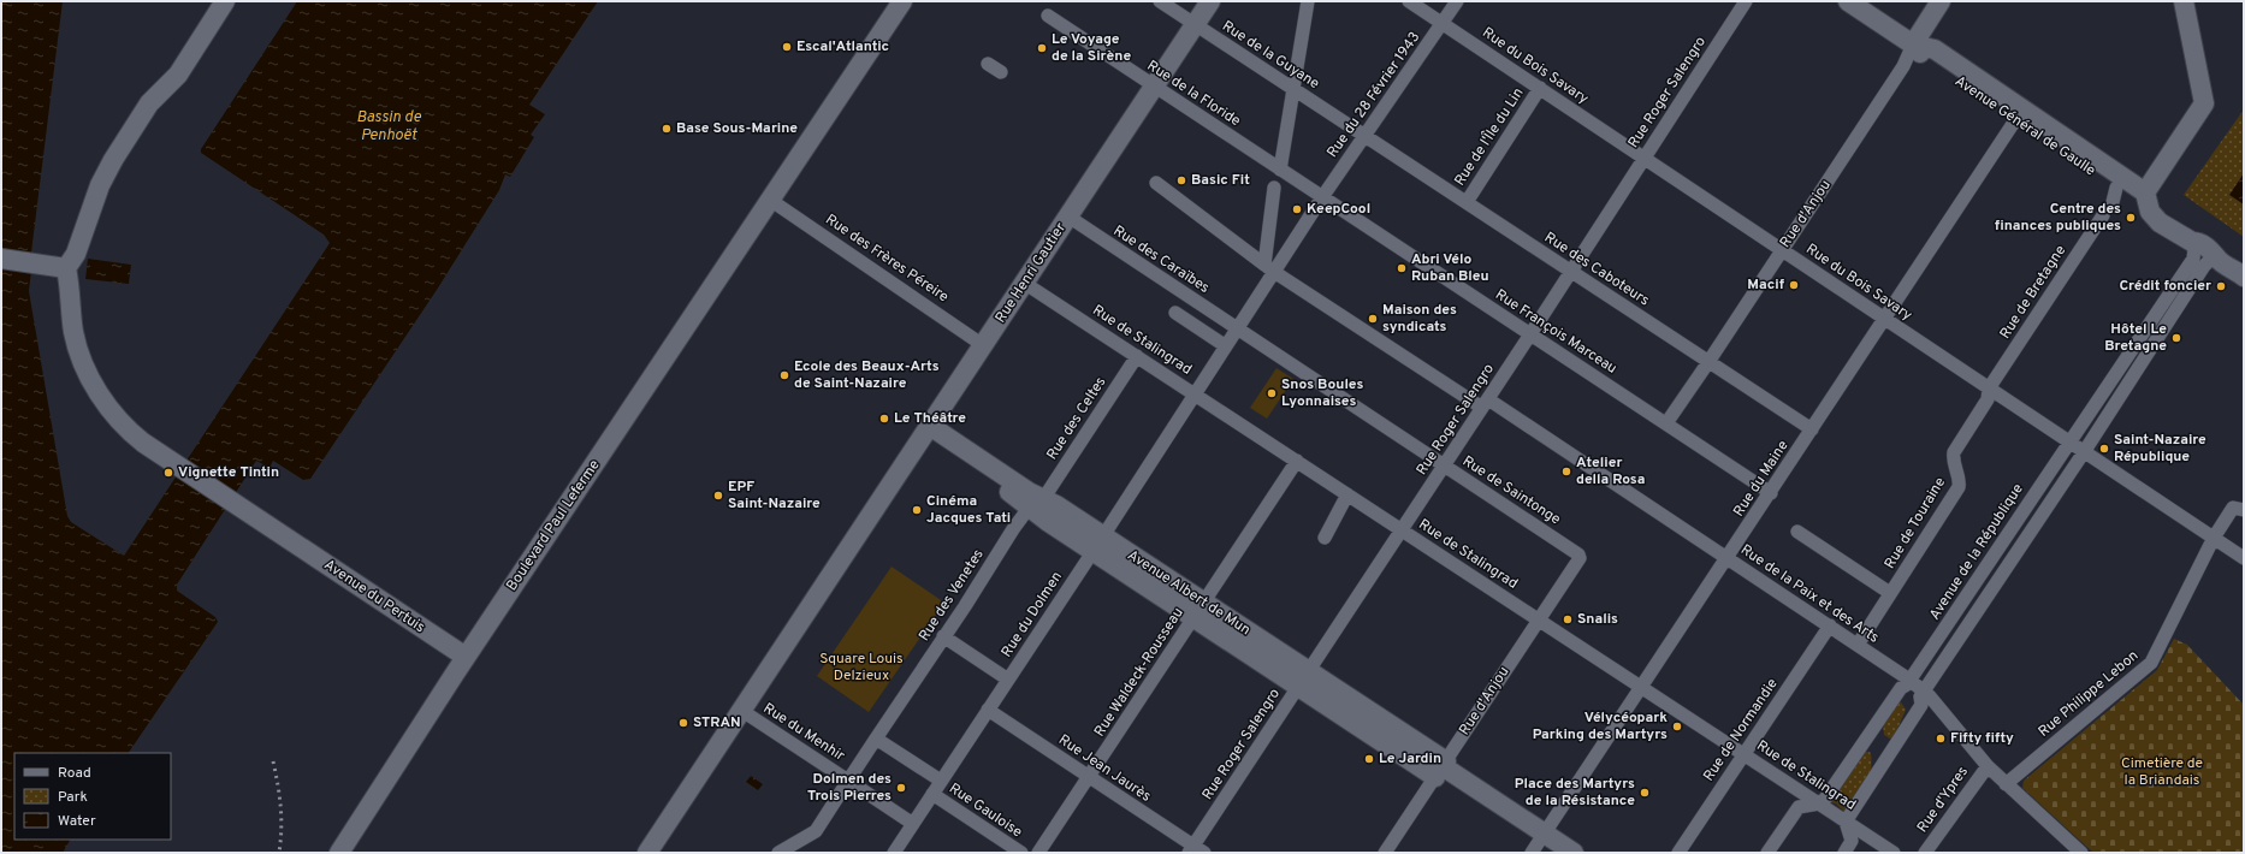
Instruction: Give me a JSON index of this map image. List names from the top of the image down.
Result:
{
  "streets": {
    "street": [
      "Rue de la Guyane",
      "Rue du Bois Savary",
      "Rue Roger Salengro",
      "Rue de la Floride",
      "Rue du 28 Février 1943",
      "Avenue Général de Gaulle",
      "Rue de l'Île du Lin",
      "Rue d'Anjou",
      "Rue des Frères Péreire",
      "Rue des Caraïbes",
      "Rue des Caboteurs",
      "Rue Henri Gautier",
      "Rue de Bretagne",
      "Rue François Marceau",
      "Rue de Stalingrad",
      "Rue des Celtes",
      "Rue du Maine",
      "Rue de Saintonge",
      "Rue de Touraine",
      "Boulevard Paul Leferme",
      "Avenue de la République",
      "Avenue Albert de Mun",
      "Rue de la Paix et des Arts",
      "Rue des Venetes",
      "Avenue du Pertuis",
      "Rue du Dolmen",
      "Rue Waldeck-Rousseau",
      "Rue Philippe Lebon",
      "Rue de Normandie",
      "Rue du Menhir",
      "Rue Jean Jaurès",
      "Rue d'Ypres",
      "Rue Gauloise"
    ]
  },
  "crossings": [
    ["Rue de la Guyane", "Rue du 28 Février 1943"],
    ["Rue de la Guyane", "Rue des Caboteurs"],
    ["Rue de la Guyane", "Rue Henri Gautier"],
    ["Rue du Bois Savary", "Rue Roger Salengro"],
    ["Rue du Bois Savary", "Rue du 28 Février 1943"],
    ["Rue du Bois Savary", "Rue de l'Île du Lin"],
    ["Rue du Bois Savary", "Rue d'Anjou"],
    ["Rue du Bois Savary", "Rue de Bretagne"],
    ["Rue du Bois Savary", "Rue du Maine"],
    ["Rue du Bois Savary", "Rue de Touraine"],
    ["Rue du Bois Savary", "Avenue de la République"],
    ["Rue du Bois Savary", "Rue Philippe Lebon"],
    ["Rue Roger Salengro", "Rue des Caboteurs"],
    ["Rue Roger Salengro", "Rue François Marceau"],
    ["Rue Roger Salengro", "Rue de Stalingrad"],
    ["Rue Roger Salengro", "Rue de Saintonge"],
    ["Rue Roger Salengro", "Avenue Albert de Mun"],
    ["Rue Roger Salengro", "Rue de la Paix et des Arts"],
    ["Rue Roger Salengro", "Rue Jean Jaurès"],
    ["Rue de la Floride", "Rue du 28 Février 1943"],
    ["Rue de la Floride", "Rue Henri Gautier"],
    ["Rue de la Floride", "Rue François Marceau"],
    ["Rue du 28 Février 1943", "Rue des Caboteurs"],
    ["Rue du 28 Février 1943", "Rue François Marceau"],
    ["Rue du 28 Février 1943", "Rue de la Paix et des Arts"],
    ["Rue du 28 Février 1943", "Rue du Dolmen"],
    ["Avenue Général de Gaulle", "Rue d'Anjou"],
    ["Avenue Général de Gaulle", "Rue du Maine"],
    ["Rue de l'Île du Lin", "Rue des Caboteurs"],
    ["Rue d'Anjou", "Rue des Caboteurs"],
    ["Rue d'Anjou", "Rue François Marceau"],
    ["Rue d'Anjou", "Rue de Stalingrad"],
    ["Rue d'Anjou", "Rue de Saintonge"],
    ["Rue d'Anjou", "Avenue Albert de Mun"],
    ["Rue des Frères Péreire", "Rue Henri Gautier"],
    ["Rue des Frères Péreire", "Boulevard Paul Leferme"],
    ["Rue des Caraïbes", "Rue Henri Gautier"],
    ["Rue des Caraïbes", "Rue de Saintonge"],
    ["Rue des Caraïbes", "Rue du Dolmen"],
    ["Rue des Caboteurs", "Rue du Maine"],
    ["Rue Henri Gautier", "Rue de Stalingrad"],
    ["Rue Henri Gautier", "Avenue Albert de Mun"],
    ["Rue Henri Gautier", "Rue du Menhir"],
    ["Rue de Bretagne", "Rue de Touraine"],
    ["Rue François Marceau", "Rue du Maine"],
    ["Rue de Stalingrad", "Rue des Celtes"],
    ["Rue de Stalingrad", "Rue du Maine"],
    ["Rue de Stalingrad", "Avenue de la République"],
    ["Rue de Stalingrad", "Rue du Dolmen"],
    ["Rue de Stalingrad", "Rue Waldeck-Rousseau"],
    ["Rue de Stalingrad", "Rue de Normandie"],
    ["Rue des Celtes", "Avenue Albert de Mun"],
    ["Rue des Celtes", "Rue des Venetes"],
    ["Rue du Maine", "Avenue Albert de Mun"],
    ["Rue du Maine", "Rue de la Paix et des Arts"],
    ["Rue de Saintonge", "Rue du Dolmen"],
    ["Rue de Touraine", "Rue de la Paix et des Arts"],
    ["Boulevard Paul Leferme", "Avenue du Pertuis"],
    ["Avenue de la République", "Rue de la Paix et des Arts"],
    ["Avenue Albert de Mun", "Rue des Venetes"],
    ["Avenue Albert de Mun", "Rue du Dolmen"],
    ["Avenue Albert de Mun", "Rue Waldeck-Rousseau"],
    ["Rue de la Paix et des Arts", "Rue du Dolmen"],
    ["Rue de la Paix et des Arts", "Rue Philippe Lebon"],
    ["Rue de la Paix et des Arts", "Rue de Normandie"],
    ["Rue de la Paix et des Arts", "Rue d'Ypres"],
    ["Rue des Venetes", "Rue du Menhir"],
    ["Rue du Dolmen", "Rue du Menhir"],
    ["Rue du Dolmen", "Rue Jean Jaurès"],
    ["Rue du Dolmen", "Rue Gauloise"],
    ["Rue Waldeck-Rousseau", "Rue Jean Jaurès"]
  ],
  "water": ["Bassin de Penhoët"],
  "parks": ["Square Louis Delzieux", "Cimetière de la Briandais"],
  "places": [
    "Escal'Atlantic",
    "Le Voyage de la Sirène",
    "Base Sous-Marine",
    "Basic Fit",
    "KeepCool",
    "Centre des finances publiques",
    "Abri Vélo Ruban Bleu",
    "Macif",
    "Crédit foncier",
    "Maison des syndicats",
    "Hôtel Le Bretagne",
    "Ecole des Beaux-Arts de Saint-Nazaire",
    "Snos Boules Lyonnaises",
    "Le Théâtre",
    "Saint-Nazaire République",
    "Atelier della Rosa",
    "Vignette Tintin",
    "EPF Saint-Nazaire",
    "Cinéma Jacques Tati",
    "Snalis",
    "STRAN",
    "Vélycéopark Parking des Martyrs",
    "Fifty fifty",
    "Le Jardin",
    "Dolmen des Trois Pierres",
    "Place des Martyrs de la Résistance"
  ],
  "legend": ["Road", "Park", "Water"]
}
